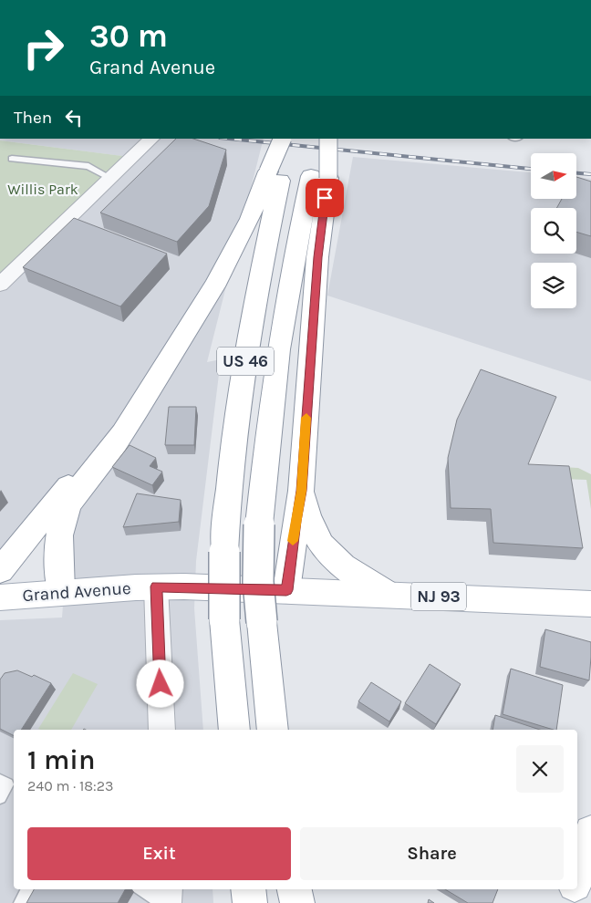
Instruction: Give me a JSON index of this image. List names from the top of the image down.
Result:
{
  "streets": {
    "main road": ["US 46", "Grand Avenue", "NJ 93"]
  },
  "parks": ["Willis Park"],
  "north": "right",
  "page": {
    "turn": ["30 m", "Grand Avenue"],
    "then": "Then",
    "heading": ["1 min", "240 m · 18:23"],
    "buttons": ["Exit", "Share"]
  }
}
